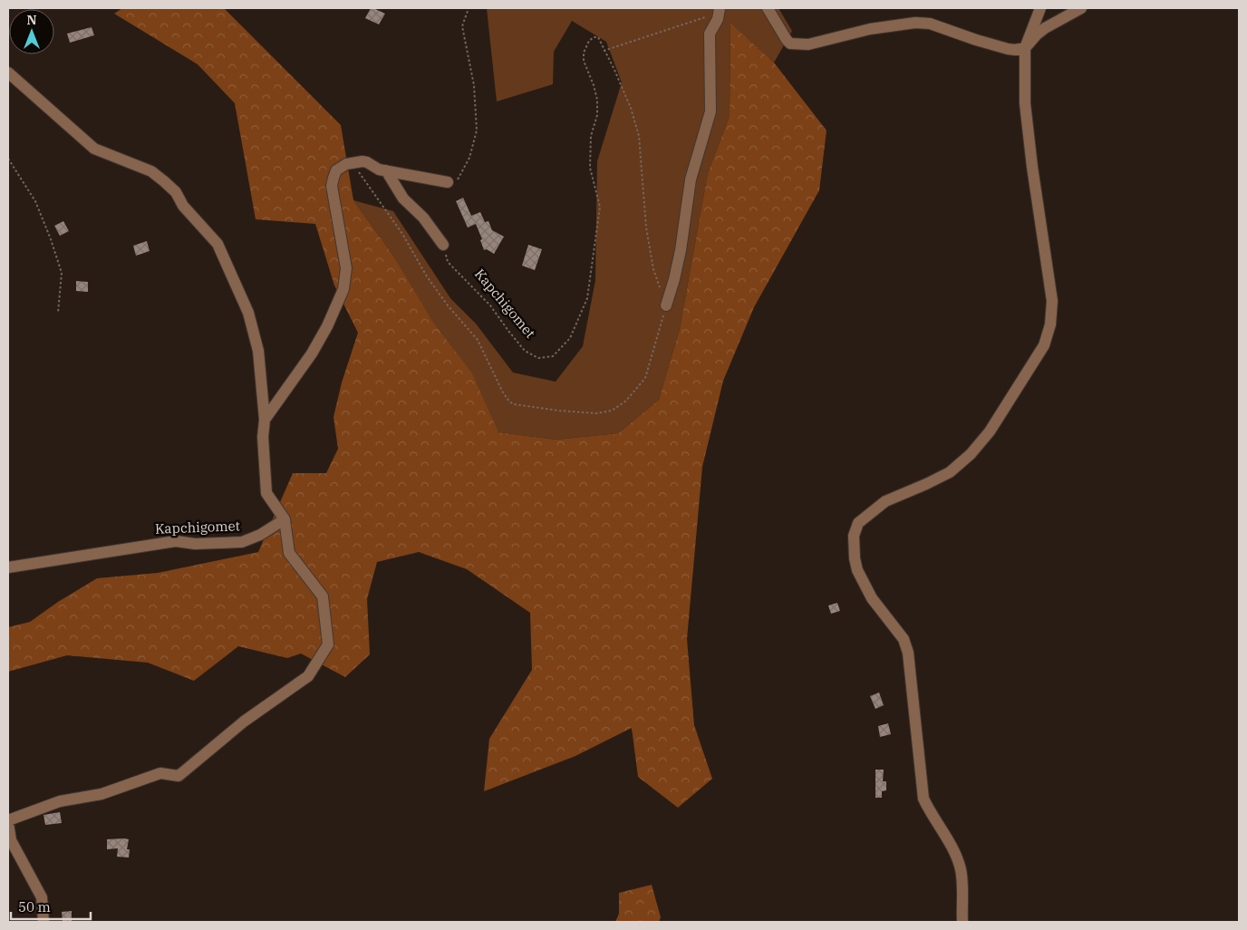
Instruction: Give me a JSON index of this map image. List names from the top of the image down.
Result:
{
  "streets": {
    "street": ["Kapchigomet"]
  },
  "scale_bar": "50 m",
  "north": "top"
}
